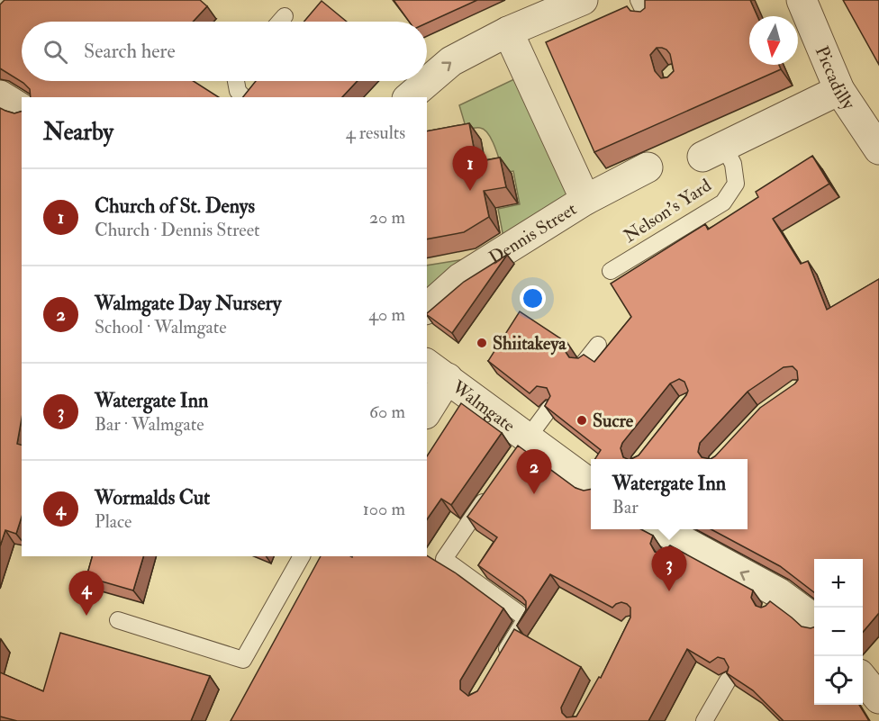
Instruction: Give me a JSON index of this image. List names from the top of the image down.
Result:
{
  "streets": {
    "street": ["Piccadilly", "Dennis Street", "Walmgate"],
    "lane": ["Nelson's Yard"]
  },
  "places": ["Shiitakeya", "Sucre"],
  "north": "bottom",
  "page": {
    "search": "Search here",
    "heading": ["Nearby", "4 results"],
    "pins": [
      "1",
      "2",
      "3",
      "4"
    ],
    "list": [
      {
        "mark": "1",
        "name": "Church of St. Denys",
        "note": "Church · Dennis Street",
        "value": "20 m"
      },
      {
        "mark": "2",
        "name": "Walmgate Day Nursery",
        "note": "School · Walmgate",
        "value": "40 m"
      },
      {
        "mark": "3",
        "name": "Watergate Inn",
        "note": "Bar · Walmgate",
        "value": "60 m"
      },
      {
        "mark": "4",
        "name": "Wormalds Cut",
        "note": "Place",
        "value": "100 m"
      }
    ],
    "popup": ["Watergate Inn", "Bar"],
    "map_buttons": ["+", "−"]
  }
}
